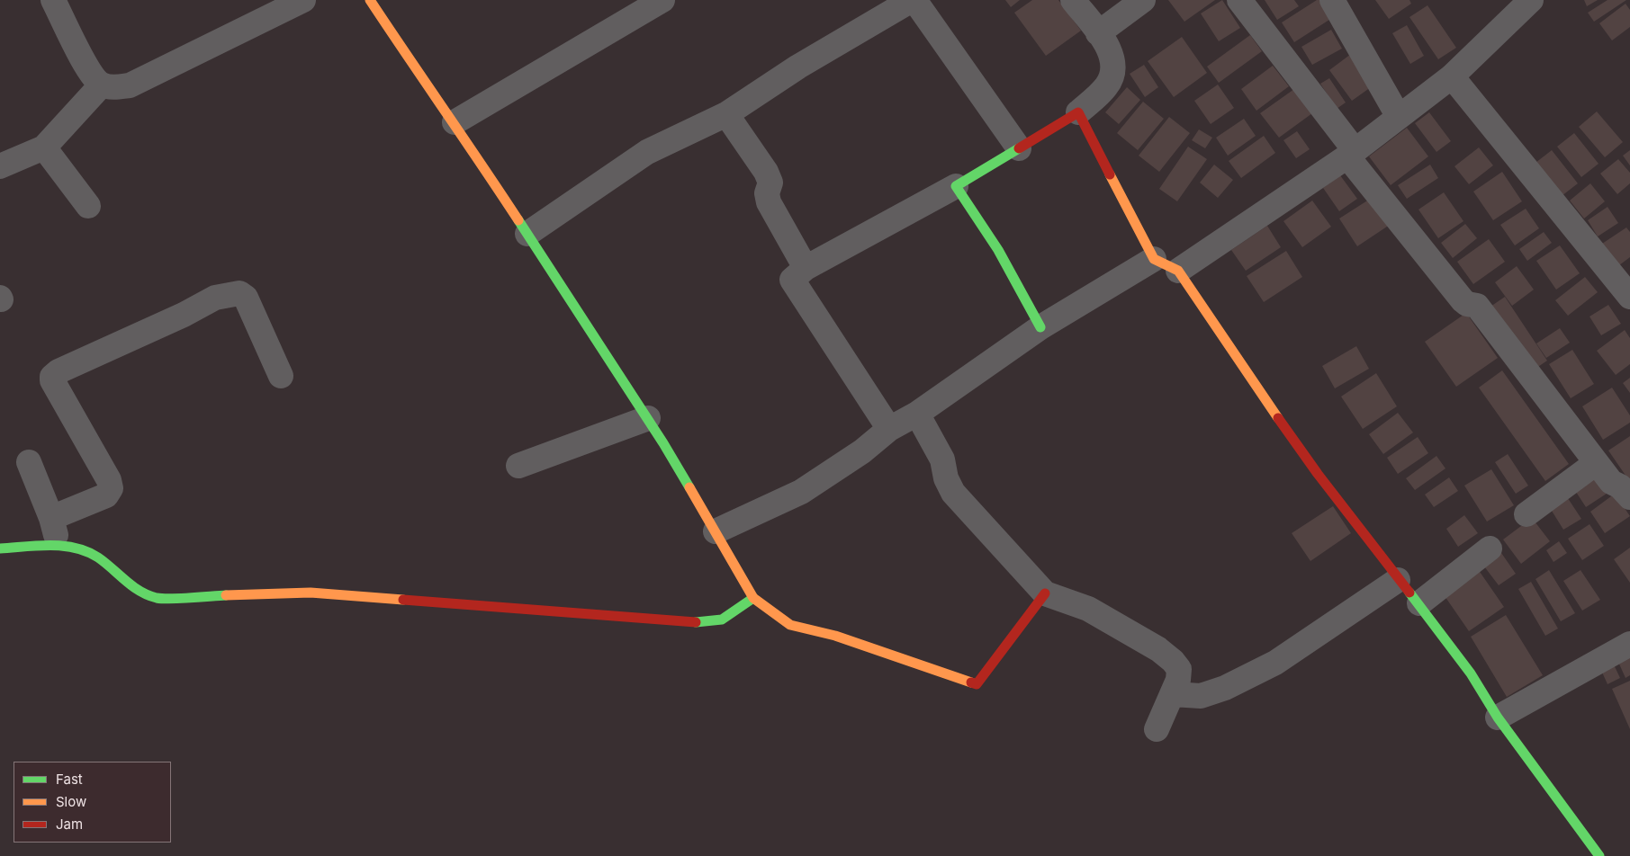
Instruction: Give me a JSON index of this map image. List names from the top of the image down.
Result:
{
  "legend": ["Fast", "Slow", "Jam"]
}
